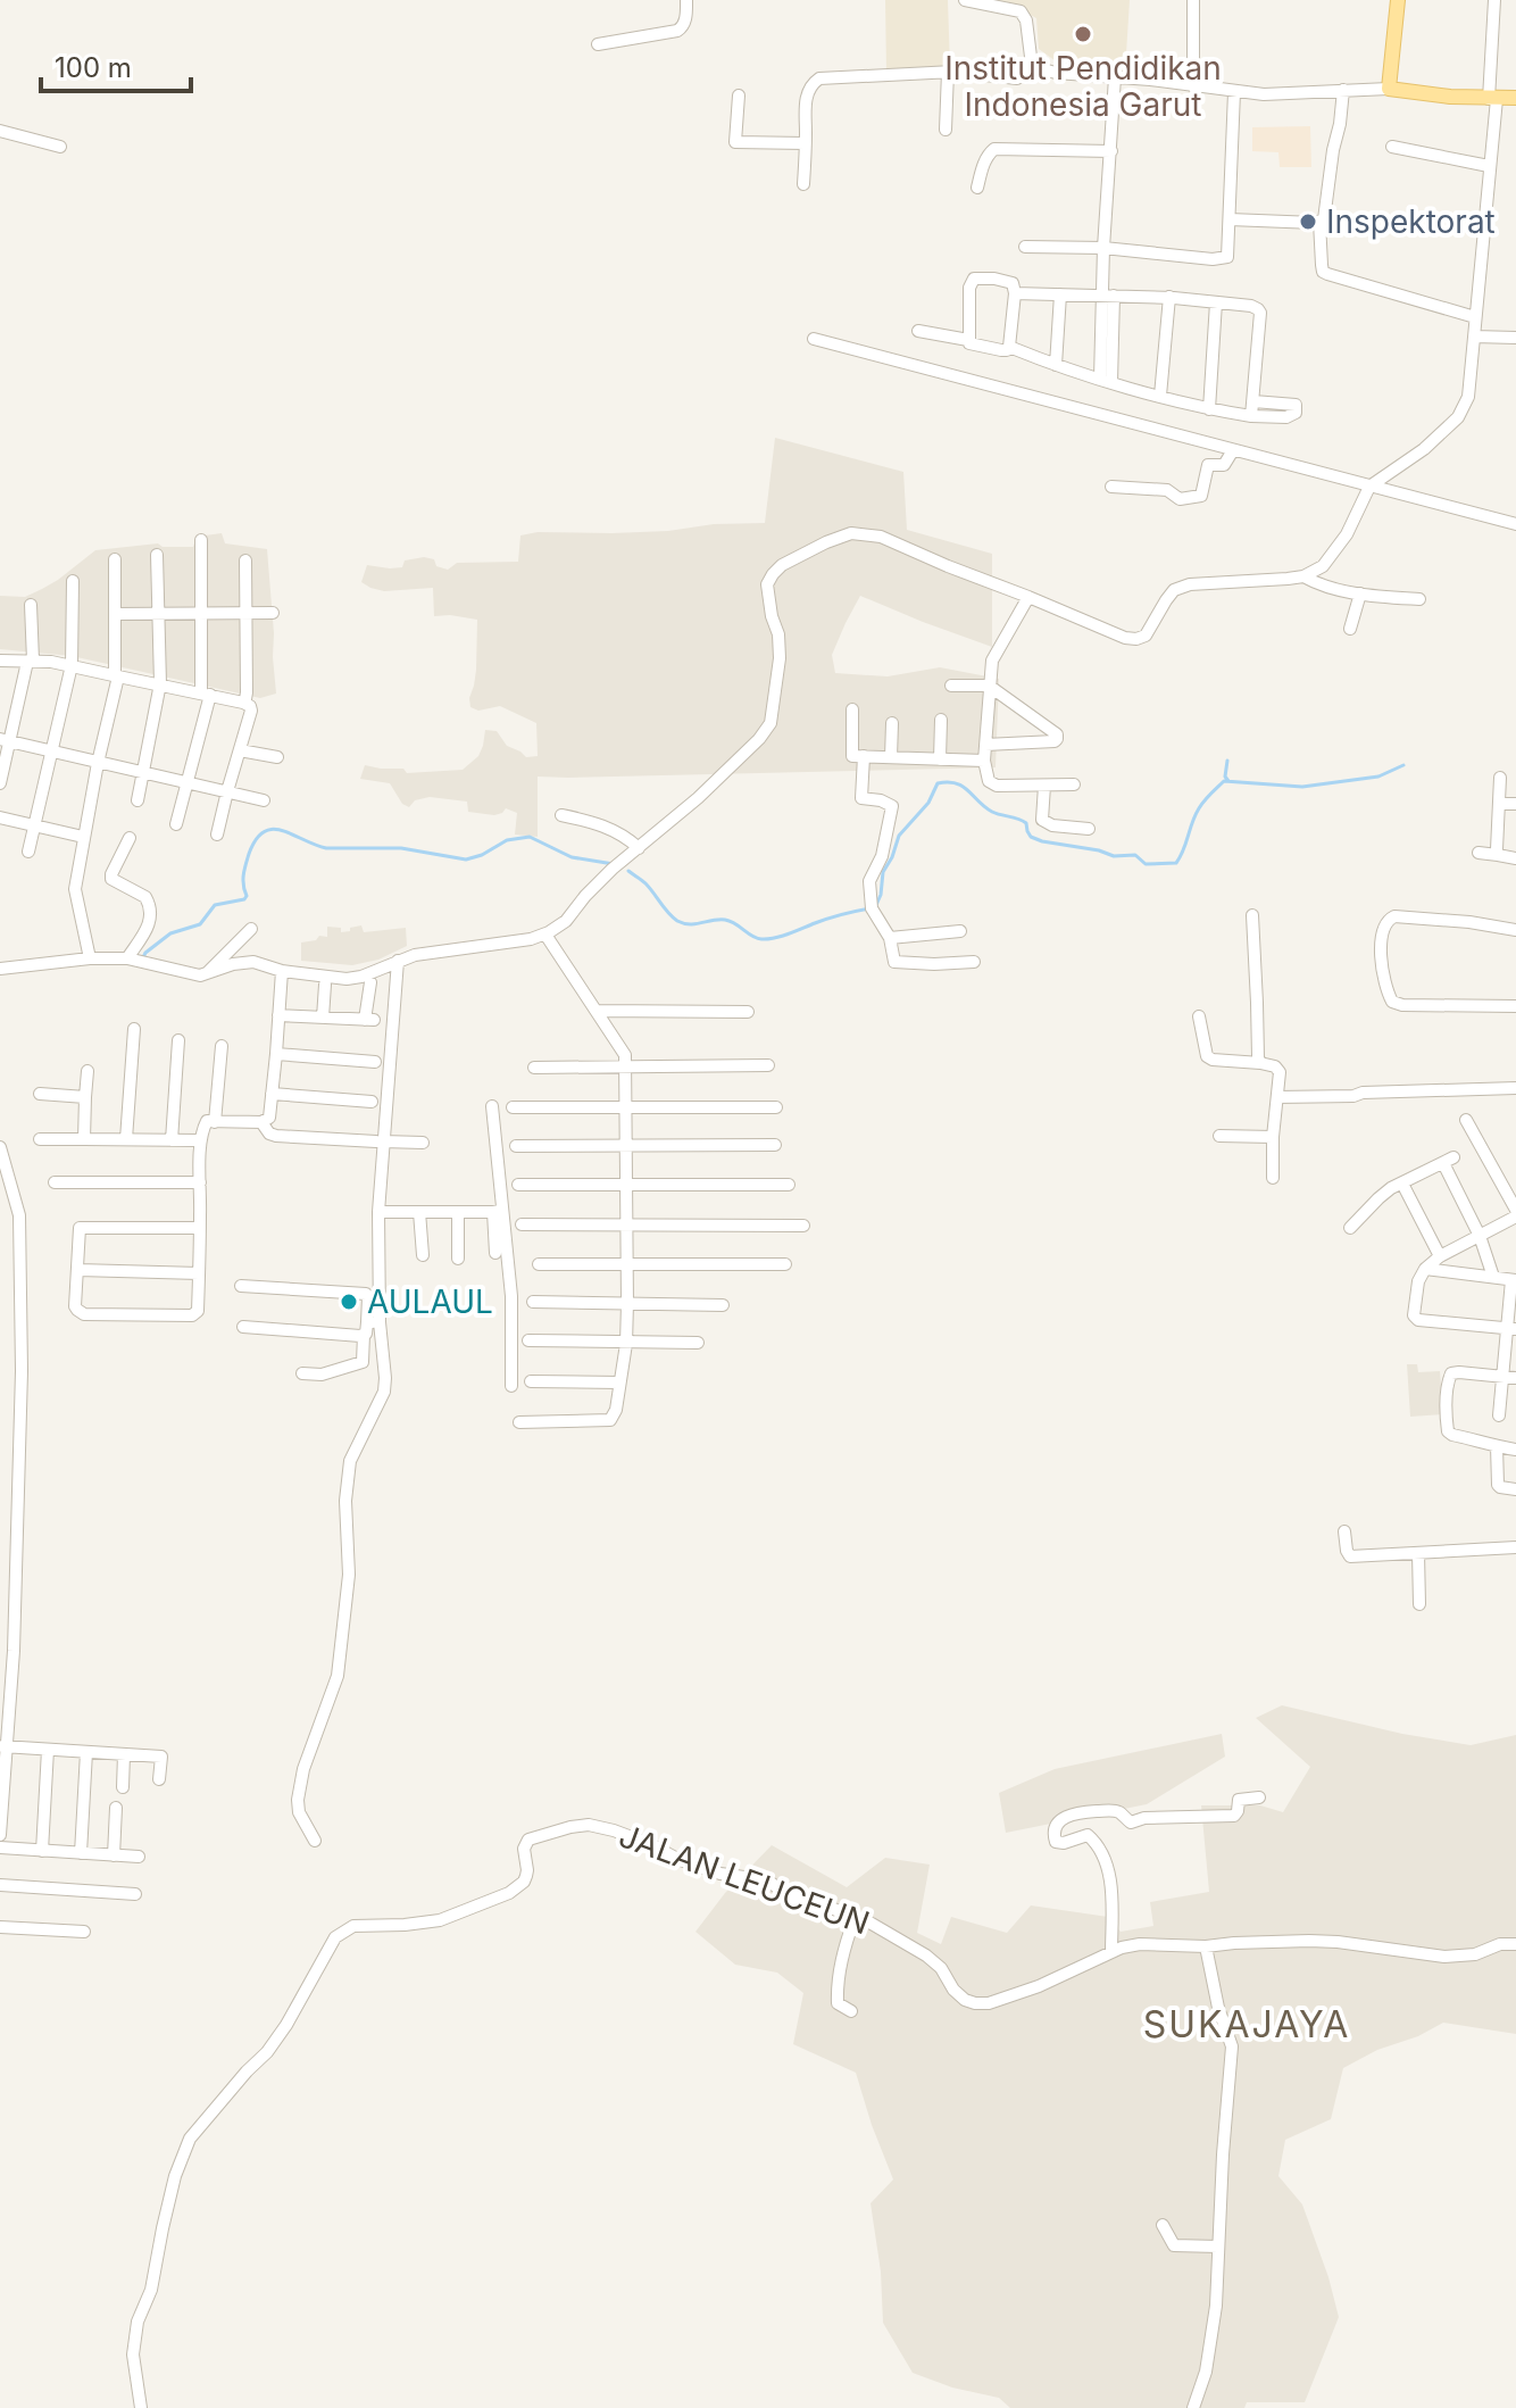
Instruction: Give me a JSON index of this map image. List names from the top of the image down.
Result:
{
  "streets": {
    "street": ["JALAN LEUCEUN"]
  },
  "districts": ["SUKAJAYA"],
  "places": ["Institut Pendidikan Indonesia Garut", "Inspektorat", "AULAUL"],
  "scale_bar": "100 m"
}
